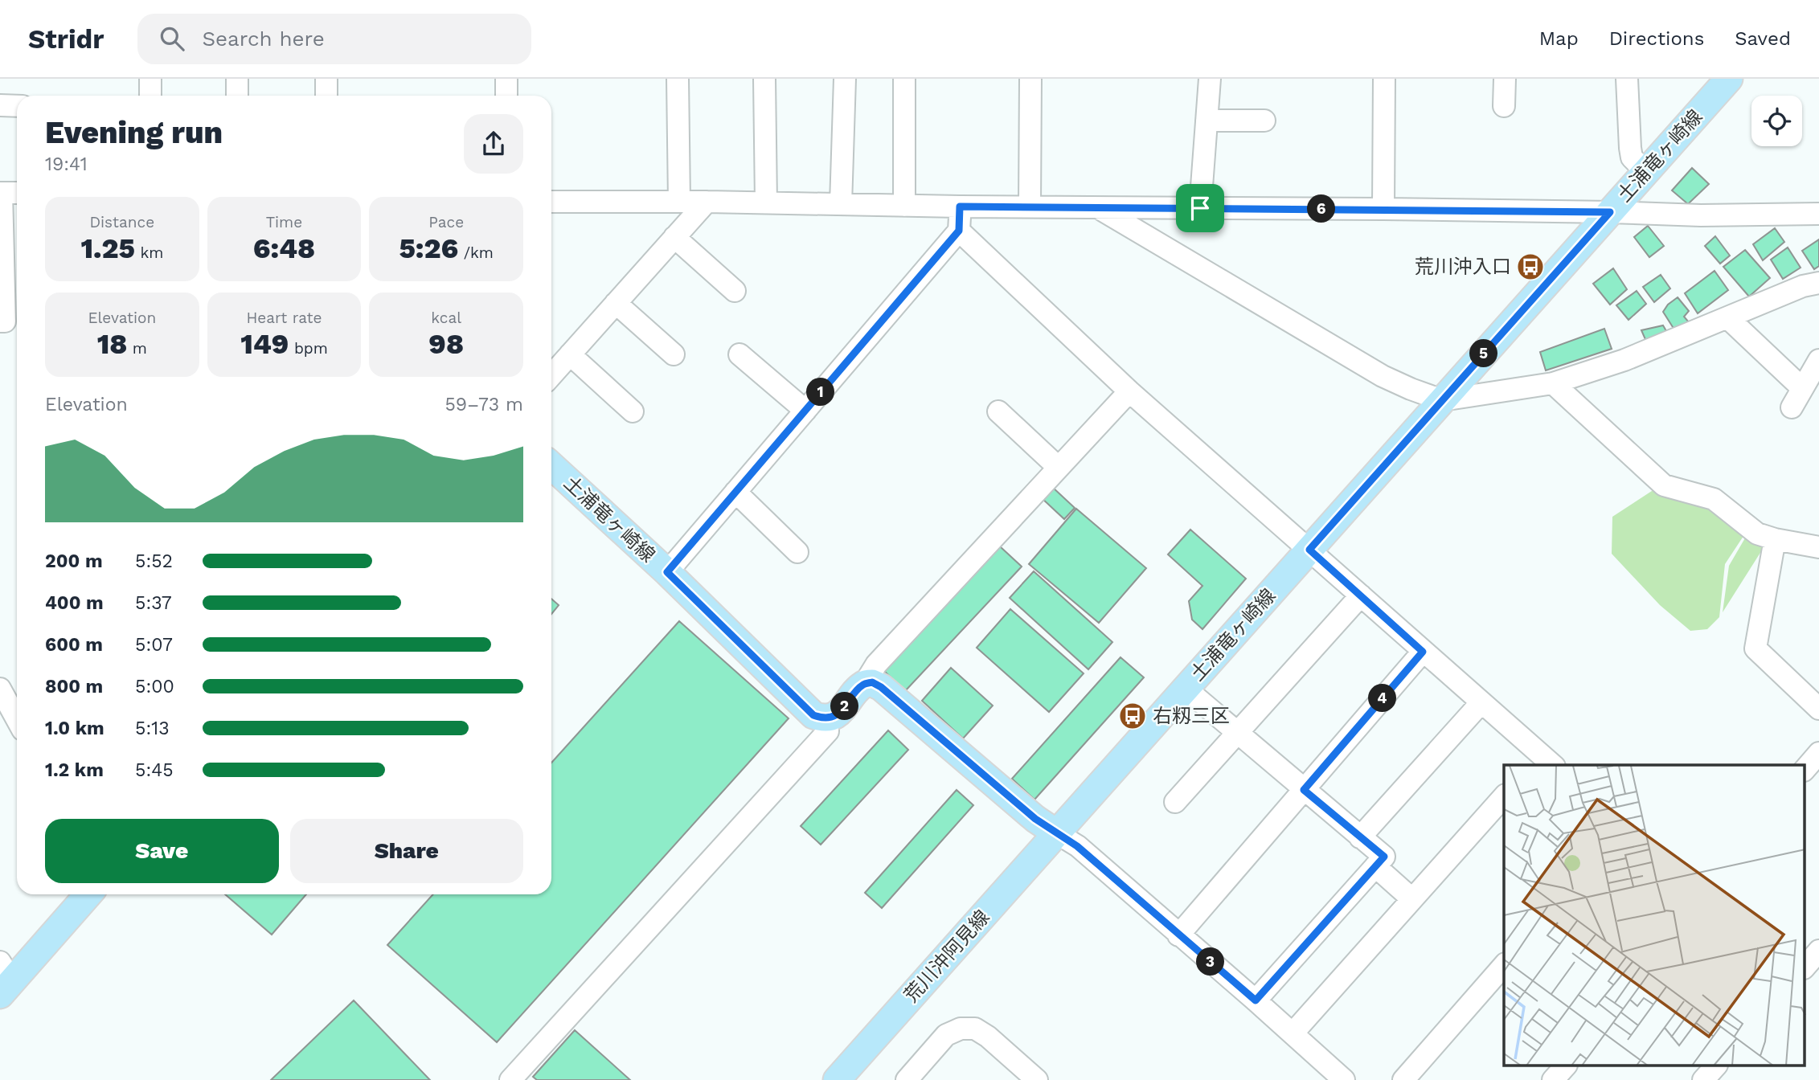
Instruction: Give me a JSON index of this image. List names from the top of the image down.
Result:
{
  "streets": {
    "main road": ["土浦竜ヶ崎線", "荒川沖阿見線"]
  },
  "crossings": [
    ["土浦竜ヶ崎線", "荒川沖阿見線"]
  ],
  "places": {
    "bus stop": ["荒川沖入口", "右籾三区"]
  },
  "page": {
    "header": "Stridr",
    "search": "Search here",
    "nav": ["Map", "Directions", "Saved"],
    "heading": ["Evening run", "19:41"],
    "stats": [
      ["Distance", "1.25 km"],
      ["Time", "6:48"],
      ["Pace", "5:26 /km"],
      ["Elevation", "18 m"],
      ["Heart rate", "149 bpm"],
      ["kcal", "98"]
    ],
    "pins": [
      "6",
      "5",
      "1",
      "4",
      "2",
      "3"
    ],
    "chart": ["Elevation", "59–73 m"],
    "list": [
      {
        "name": "200 m",
        "note": "5:52"
      },
      {
        "name": "400 m",
        "note": "5:37"
      },
      {
        "name": "600 m",
        "note": "5:07"
      },
      {
        "name": "800 m",
        "note": "5:00"
      },
      {
        "name": "1.0 km",
        "note": "5:13"
      },
      {
        "name": "1.2 km",
        "note": "5:45"
      }
    ],
    "buttons": ["Save", "Share"]
  }
}
